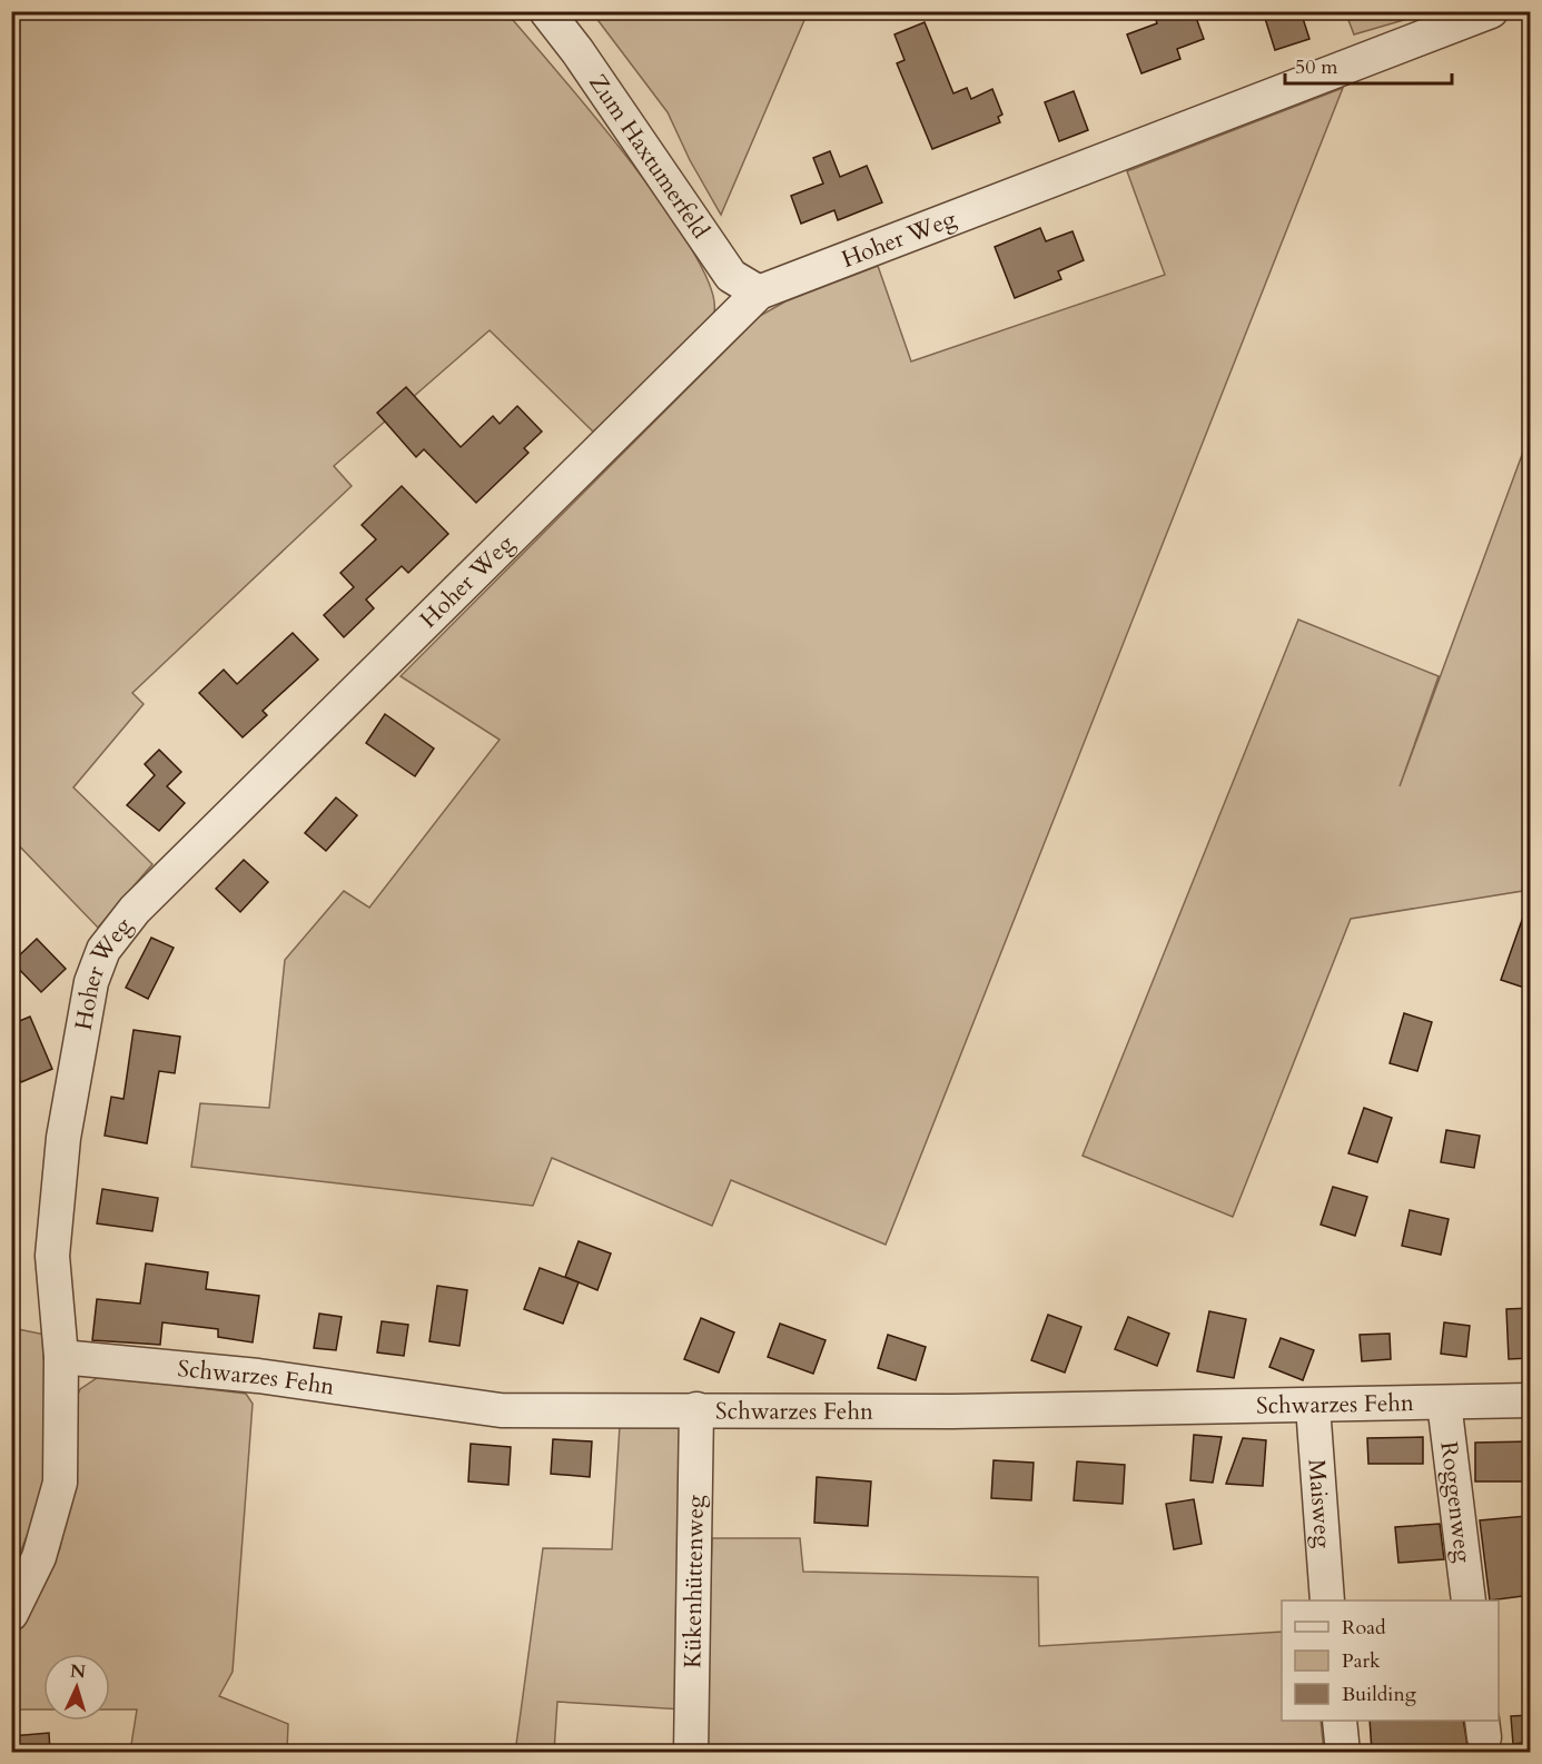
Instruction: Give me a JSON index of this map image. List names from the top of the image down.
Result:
{
  "streets": {
    "street": [
      "Zum Haxtumerfeld",
      "Hoher Weg",
      "Schwarzes Fehn",
      "Roggenweg",
      "Maisweg",
      "Kükenhüttenweg"
    ]
  },
  "crossings": [
    ["Zum Haxtumerfeld", "Hoher Weg"],
    ["Hoher Weg", "Schwarzes Fehn"],
    ["Schwarzes Fehn", "Roggenweg"],
    ["Schwarzes Fehn", "Maisweg"],
    ["Schwarzes Fehn", "Kükenhüttenweg"]
  ],
  "legend": ["Road", "Park", "Building"],
  "scale_bar": "50 m",
  "north": "top"
}
